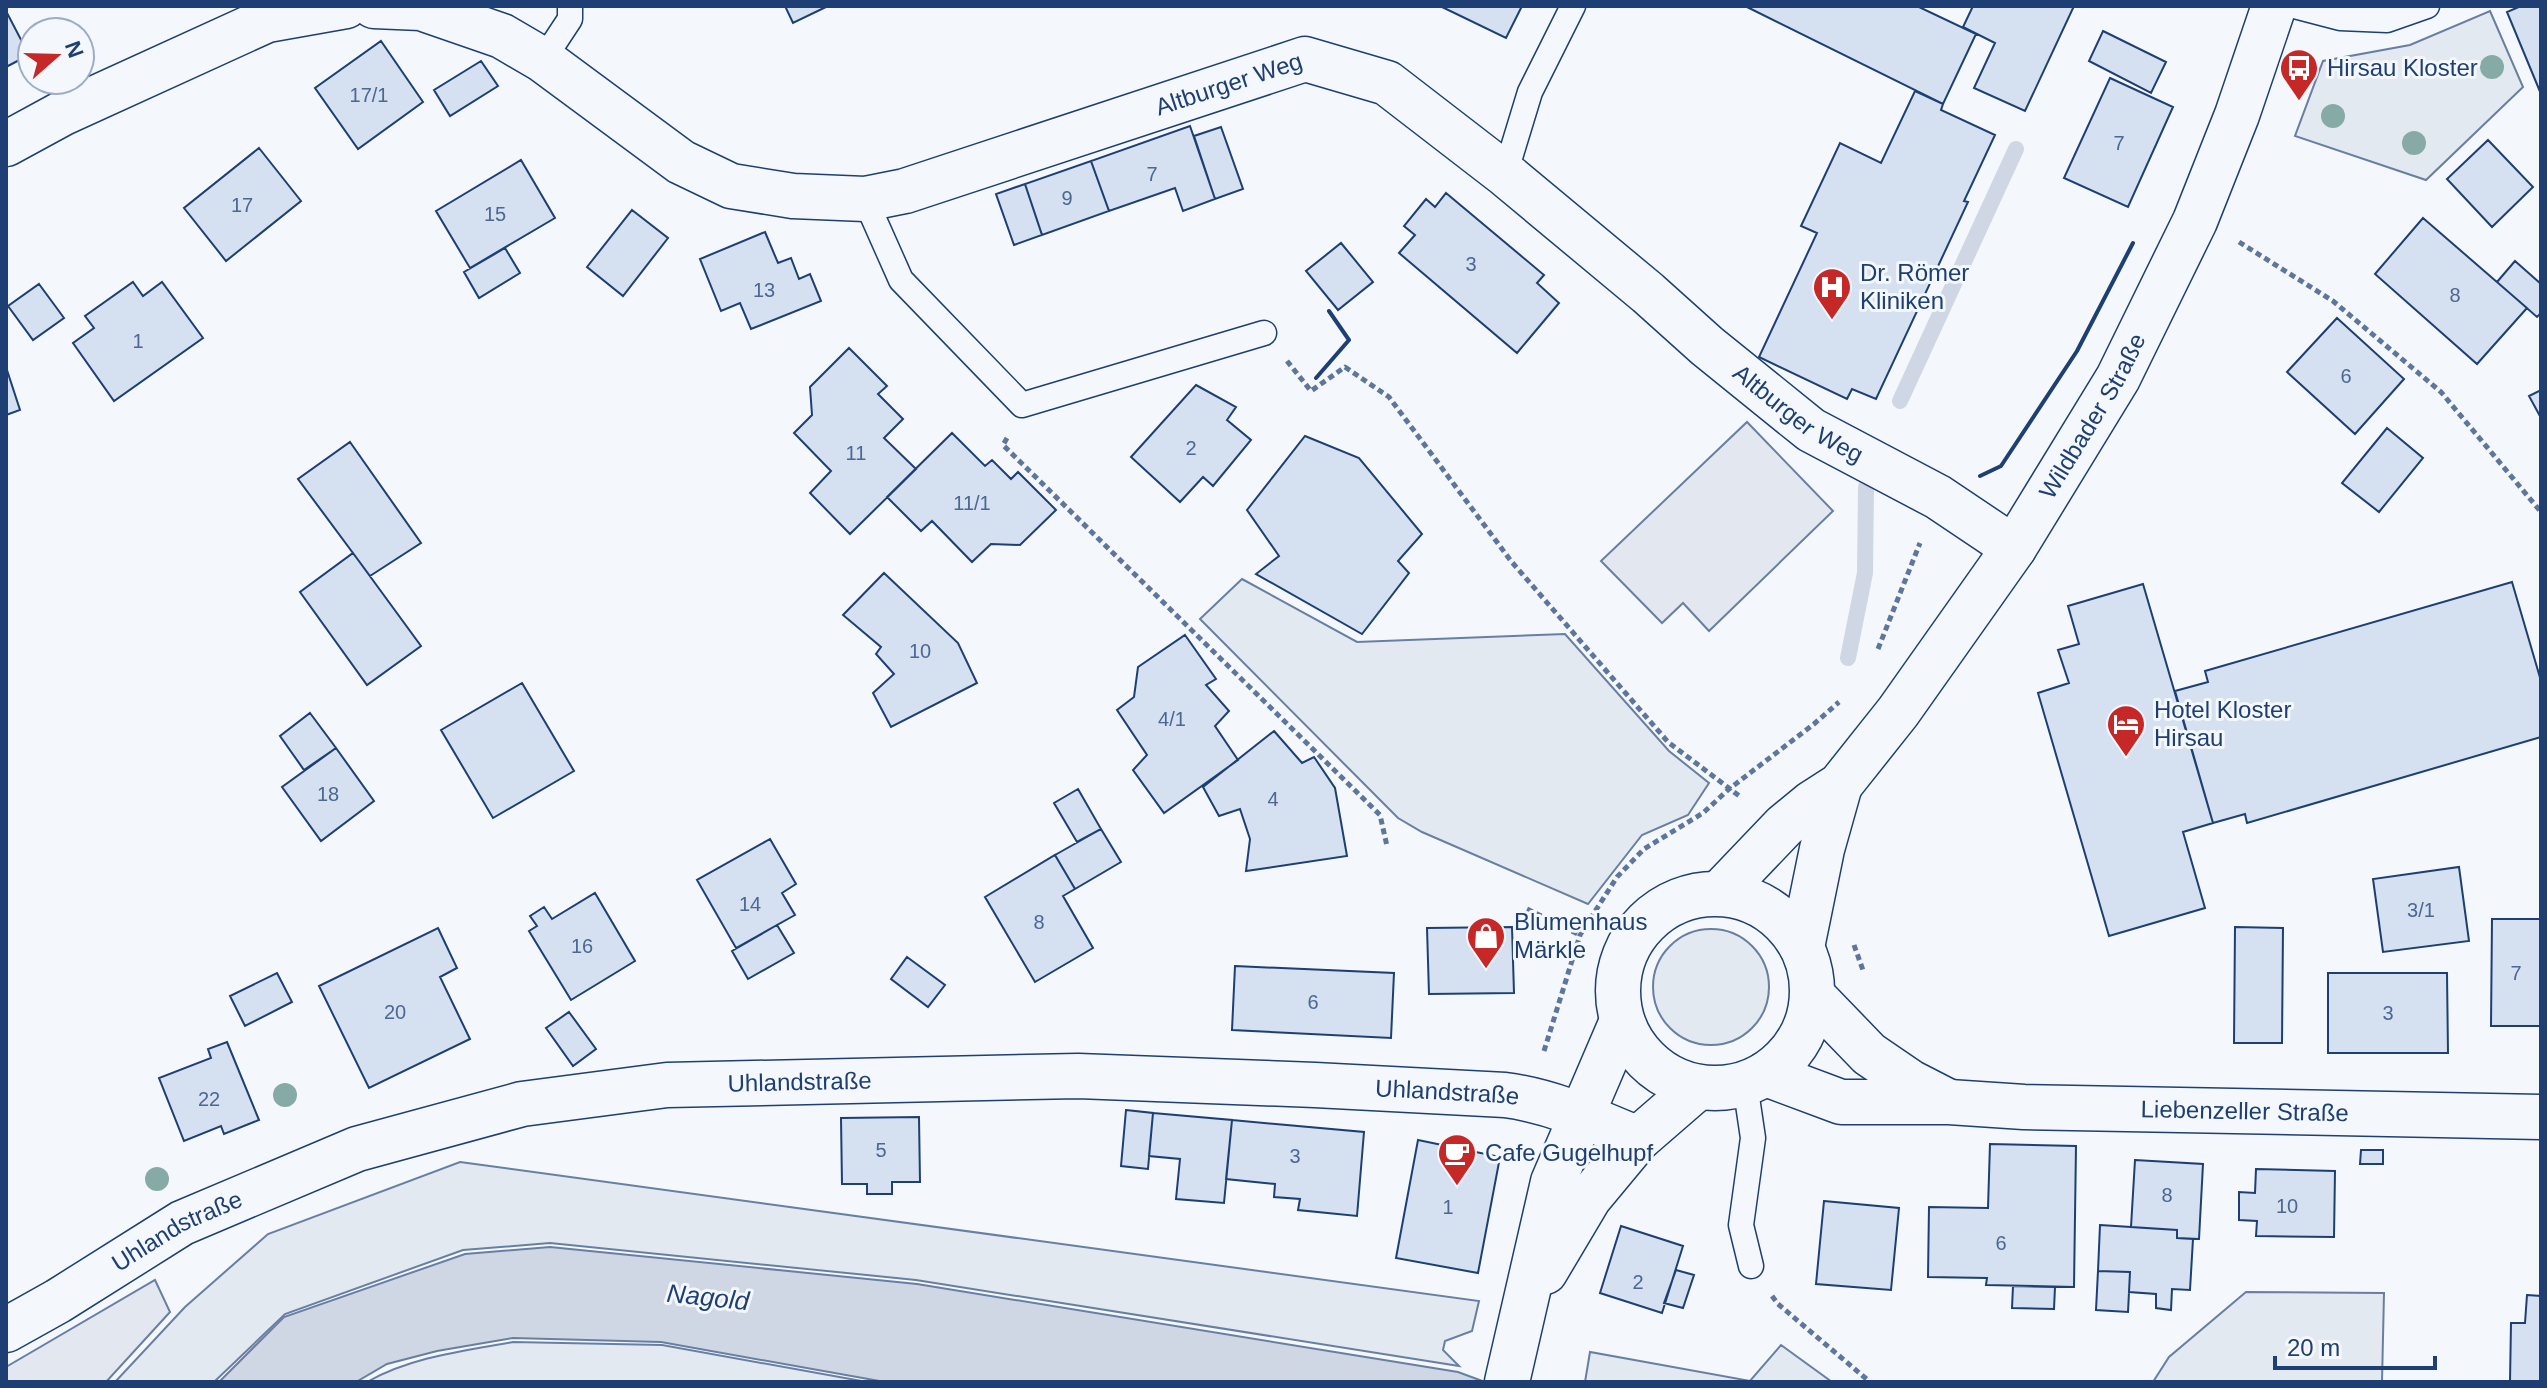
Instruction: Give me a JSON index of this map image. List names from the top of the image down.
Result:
{
  "streets": {
    "street": [
      "Altburger Weg",
      "Wildbader Straße",
      "Uhlandstraße",
      "Liebenzeller Straße"
    ]
  },
  "crossings": [
    ["Altburger Weg", "Wildbader Straße"],
    ["Wildbader Straße", "Liebenzeller Straße"]
  ],
  "water": ["Nagold"],
  "places": {
    "bus stop": ["Hirsau Kloster"],
    "hospital": ["Dr. Römer Kliniken"],
    "hotel": ["Hotel Kloster Hirsau"],
    "shop": ["Blumenhaus Märkle"],
    "cafe": ["Cafe Gugelhupf"]
  },
  "house_numbers": [
    "17/1",
    "7",
    "7",
    "9",
    "17",
    "15",
    "3",
    "13",
    "8",
    "1",
    "6",
    "2",
    "11",
    "11/1",
    "10",
    "4/1",
    "18",
    "4",
    "14",
    "3/1",
    "8",
    "16",
    "7",
    "6",
    "20",
    "3",
    "22",
    "5",
    "3",
    "8",
    "10",
    "1",
    "6",
    "2"
  ],
  "scale_bar": "20 m",
  "north": "right"
}
